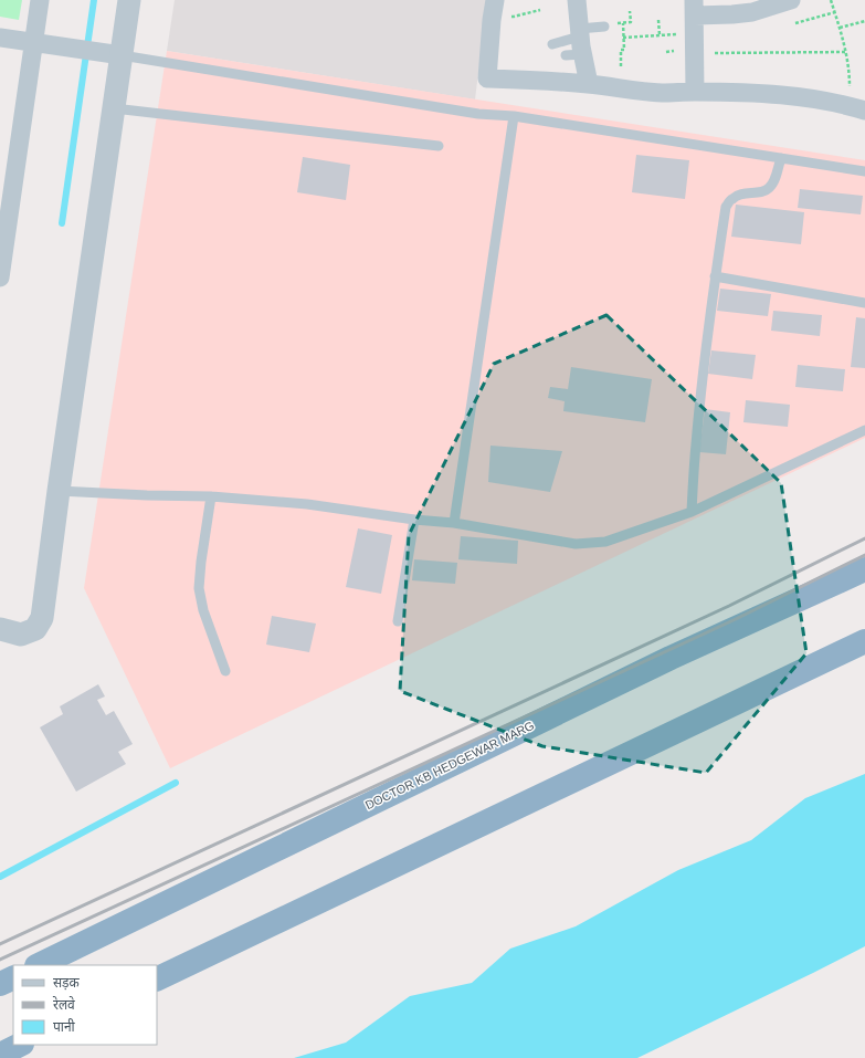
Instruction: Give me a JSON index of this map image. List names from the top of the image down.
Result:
{
  "streets": {
    "highway": ["DOCTOR KB HEDGEWAR MARG"]
  },
  "legend": ["सड़क", "रेलवे", "पानी"]
}
